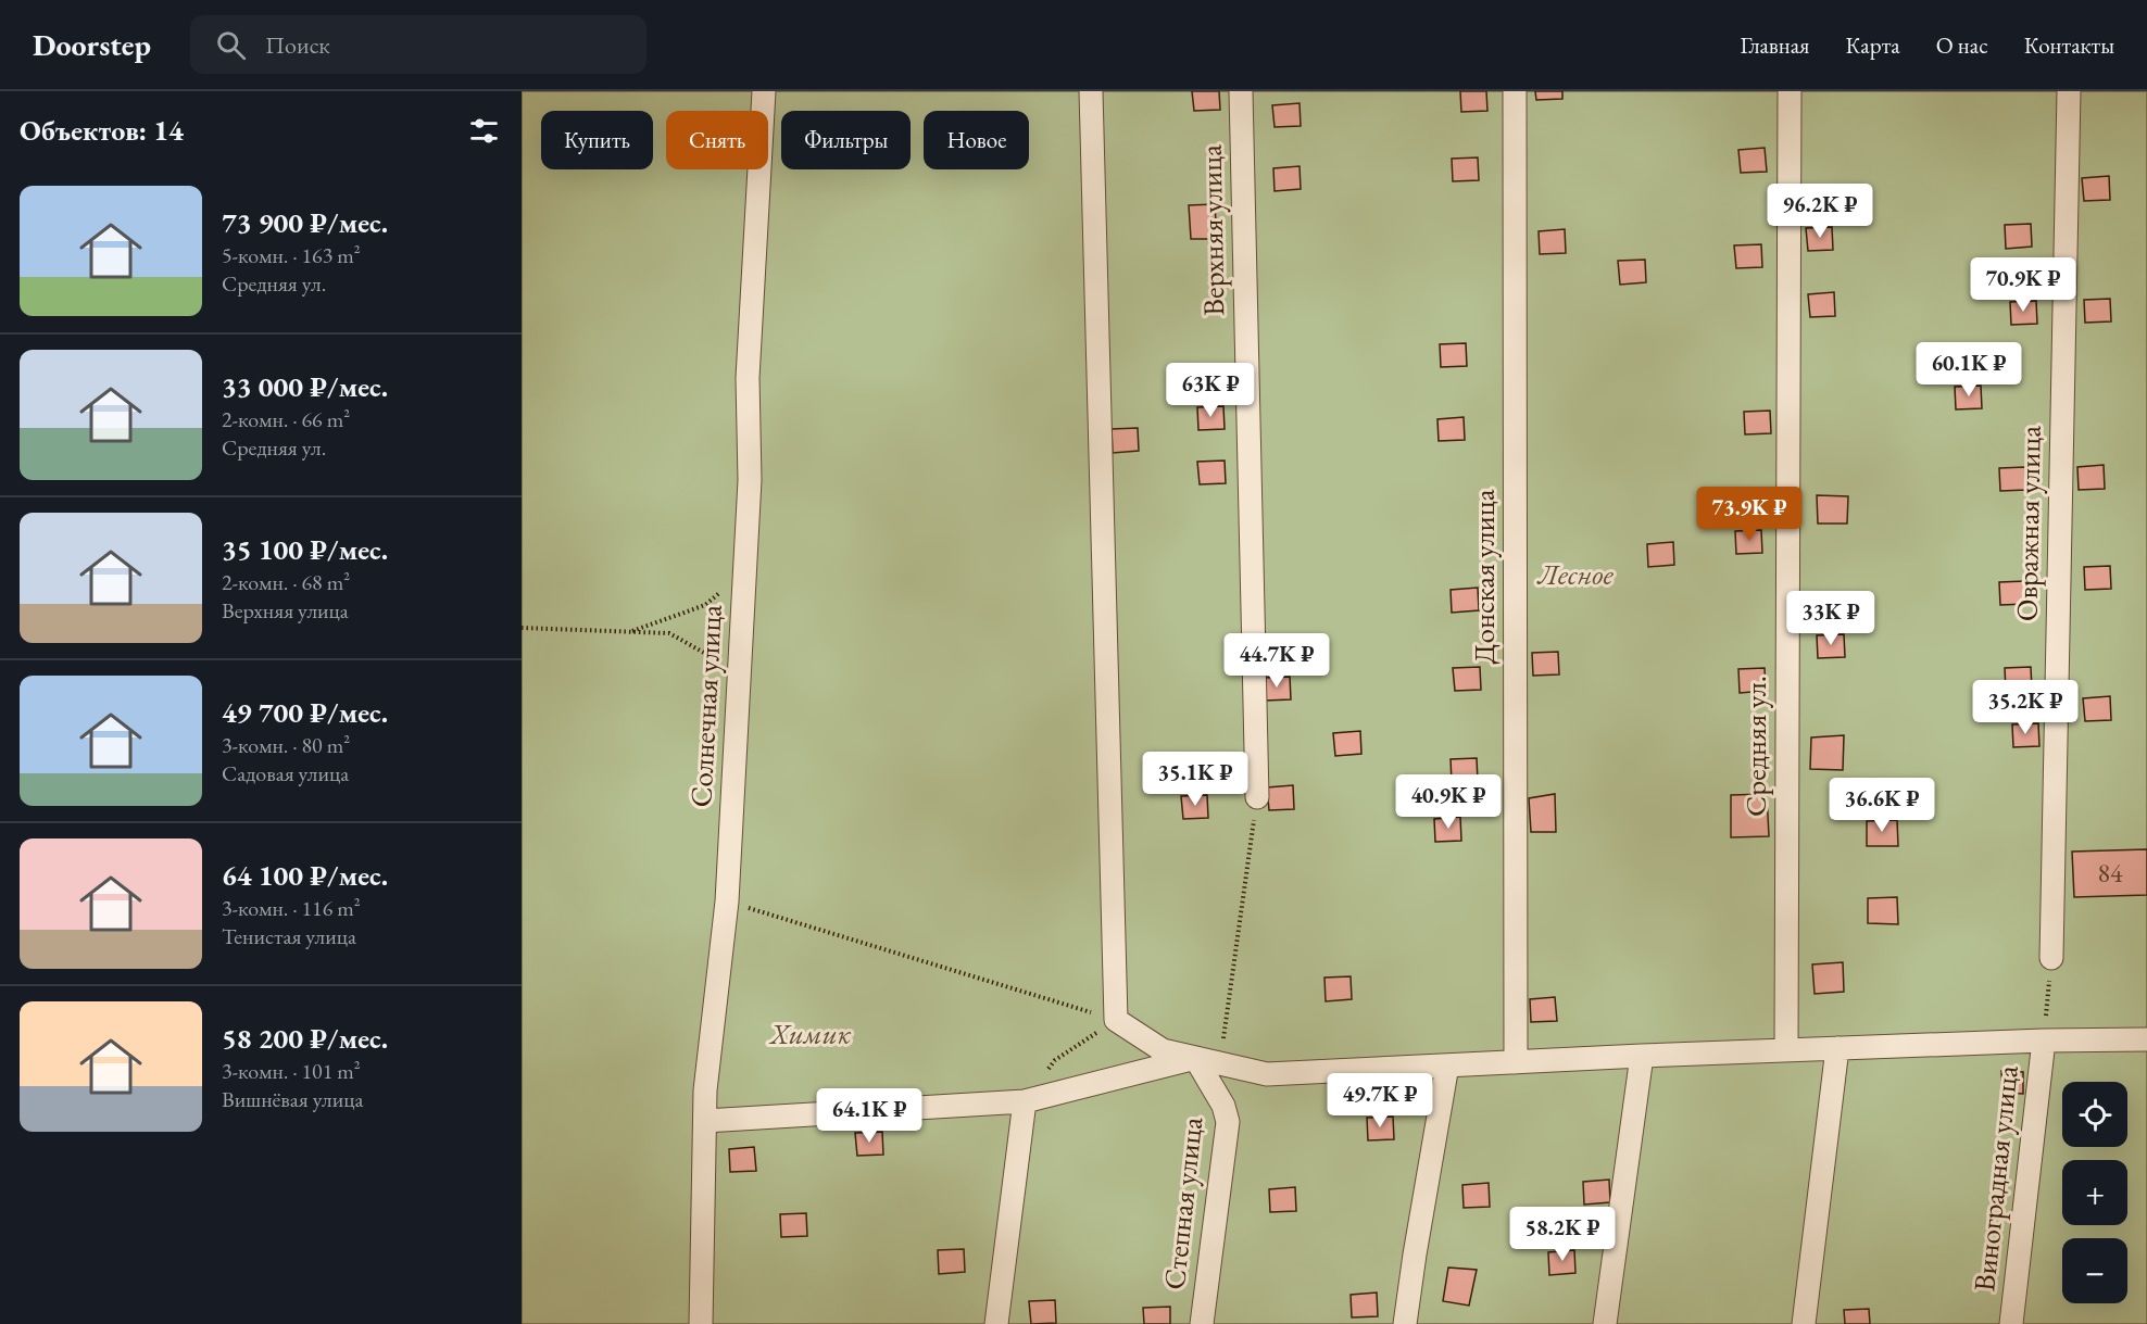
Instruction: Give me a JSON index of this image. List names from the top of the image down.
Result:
{
  "streets": {
    "street": [
      "Верхняя улица",
      "Овражная улица",
      "Донская улица",
      "Солнечная улица",
      "Средняя ул.",
      "Виноградная улица",
      "Степная улица"
    ]
  },
  "parks": ["Лесное", "Химик"],
  "house_numbers": ["84"],
  "page": {
    "header": "Doorstep",
    "search": "Поиск",
    "nav": [
      "Главная",
      "Карта",
      "О нас",
      "Контакты"
    ],
    "heading": "Объектов: 14",
    "chip": [
      "Купить",
      "Снять",
      "Фильтры",
      "Новое"
    ],
    "list": [
      {
        "name": "73 900 ₽/мес.",
        "note": "5-комн. · 163 m² · Средняя ул."
      },
      {
        "name": "33 000 ₽/мес.",
        "note": "2-комн. · 66 m² · Средняя ул."
      },
      {
        "name": "35 100 ₽/мес.",
        "note": "2-комн. · 68 m² · Верхняя улица"
      },
      {
        "name": "49 700 ₽/мес.",
        "note": "3-комн. · 80 m² · Садовая улица"
      },
      {
        "name": "64 100 ₽/мес.",
        "note": "3-комн. · 116 m² · Тенистая улица"
      },
      {
        "name": "58 200 ₽/мес.",
        "note": "3-комн. · 101 m² · Вишнёвая улица"
      }
    ],
    "price": [
      "96.2K ₽",
      "70.9K ₽",
      "60.1K ₽",
      "63K ₽",
      "73.9K ₽",
      "33K ₽",
      "44.7K ₽",
      "35.2K ₽",
      "35.1K ₽",
      "40.9K ₽",
      "36.6K ₽",
      "49.7K ₽",
      "64.1K ₽",
      "58.2K ₽"
    ],
    "map_buttons": ["+", "−"]
  }
}
